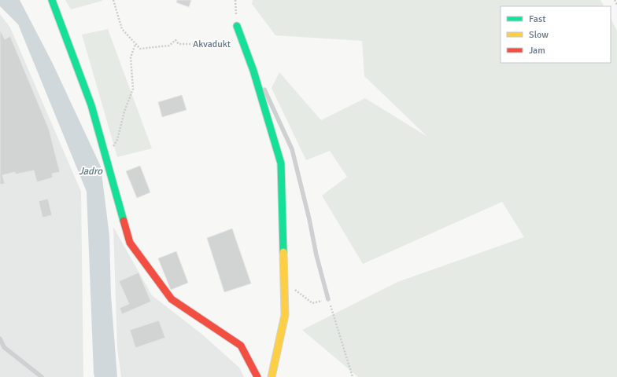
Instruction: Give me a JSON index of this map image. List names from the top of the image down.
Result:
{
  "streets": {
    "path": ["Akvadukt"]
  },
  "water": ["Jadro"],
  "legend": ["Fast", "Slow", "Jam"]
}
